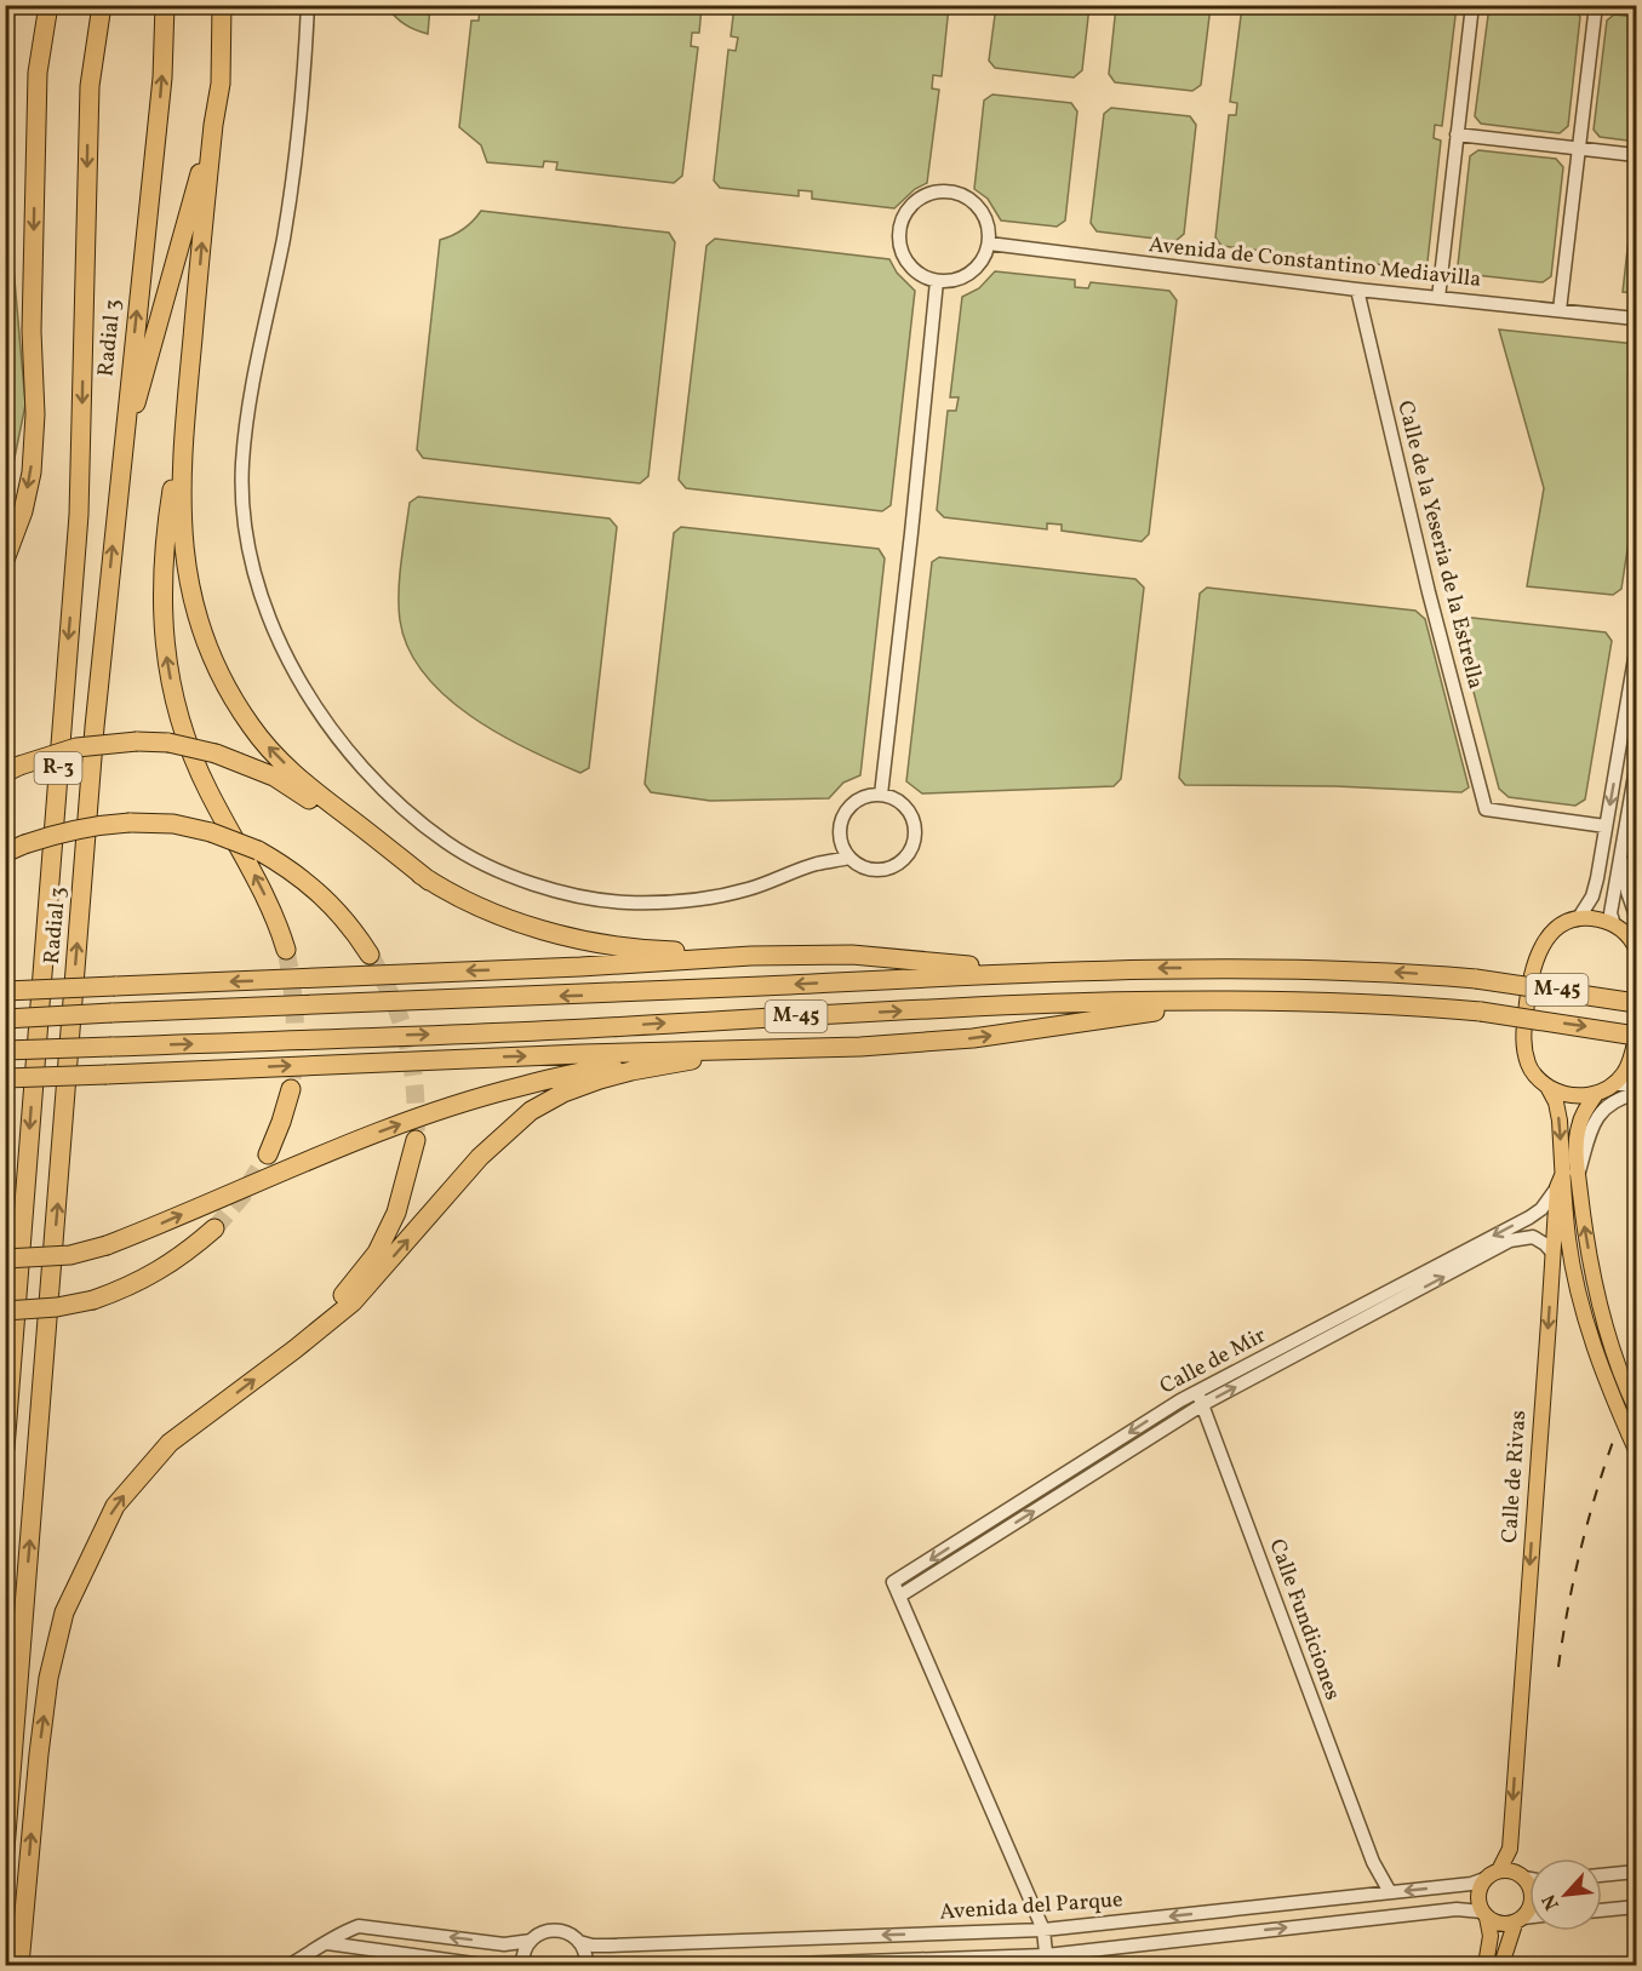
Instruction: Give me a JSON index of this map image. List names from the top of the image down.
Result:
{
  "streets": {
    "highway": ["Radial 3", "R-3", "M-45"],
    "main road": ["Calle de Rivas"],
    "street": [
      "Avenida de Constantino Mediavilla",
      "Calle de la Yeseria de la Estrella",
      "Calle de Mir",
      "Calle Fundiciones",
      "Avenida del Parque"
    ]
  },
  "crossings": [
    ["Avenida de Constantino Mediavilla", "Calle de la Yeseria de la Estrella"],
    ["Calle de Mir", "Calle de Rivas"],
    ["Calle de Mir", "Calle Fundiciones"],
    ["Calle de Rivas", "Avenida del Parque"],
    ["Calle Fundiciones", "Avenida del Parque"]
  ],
  "north": "bottom left"
}
